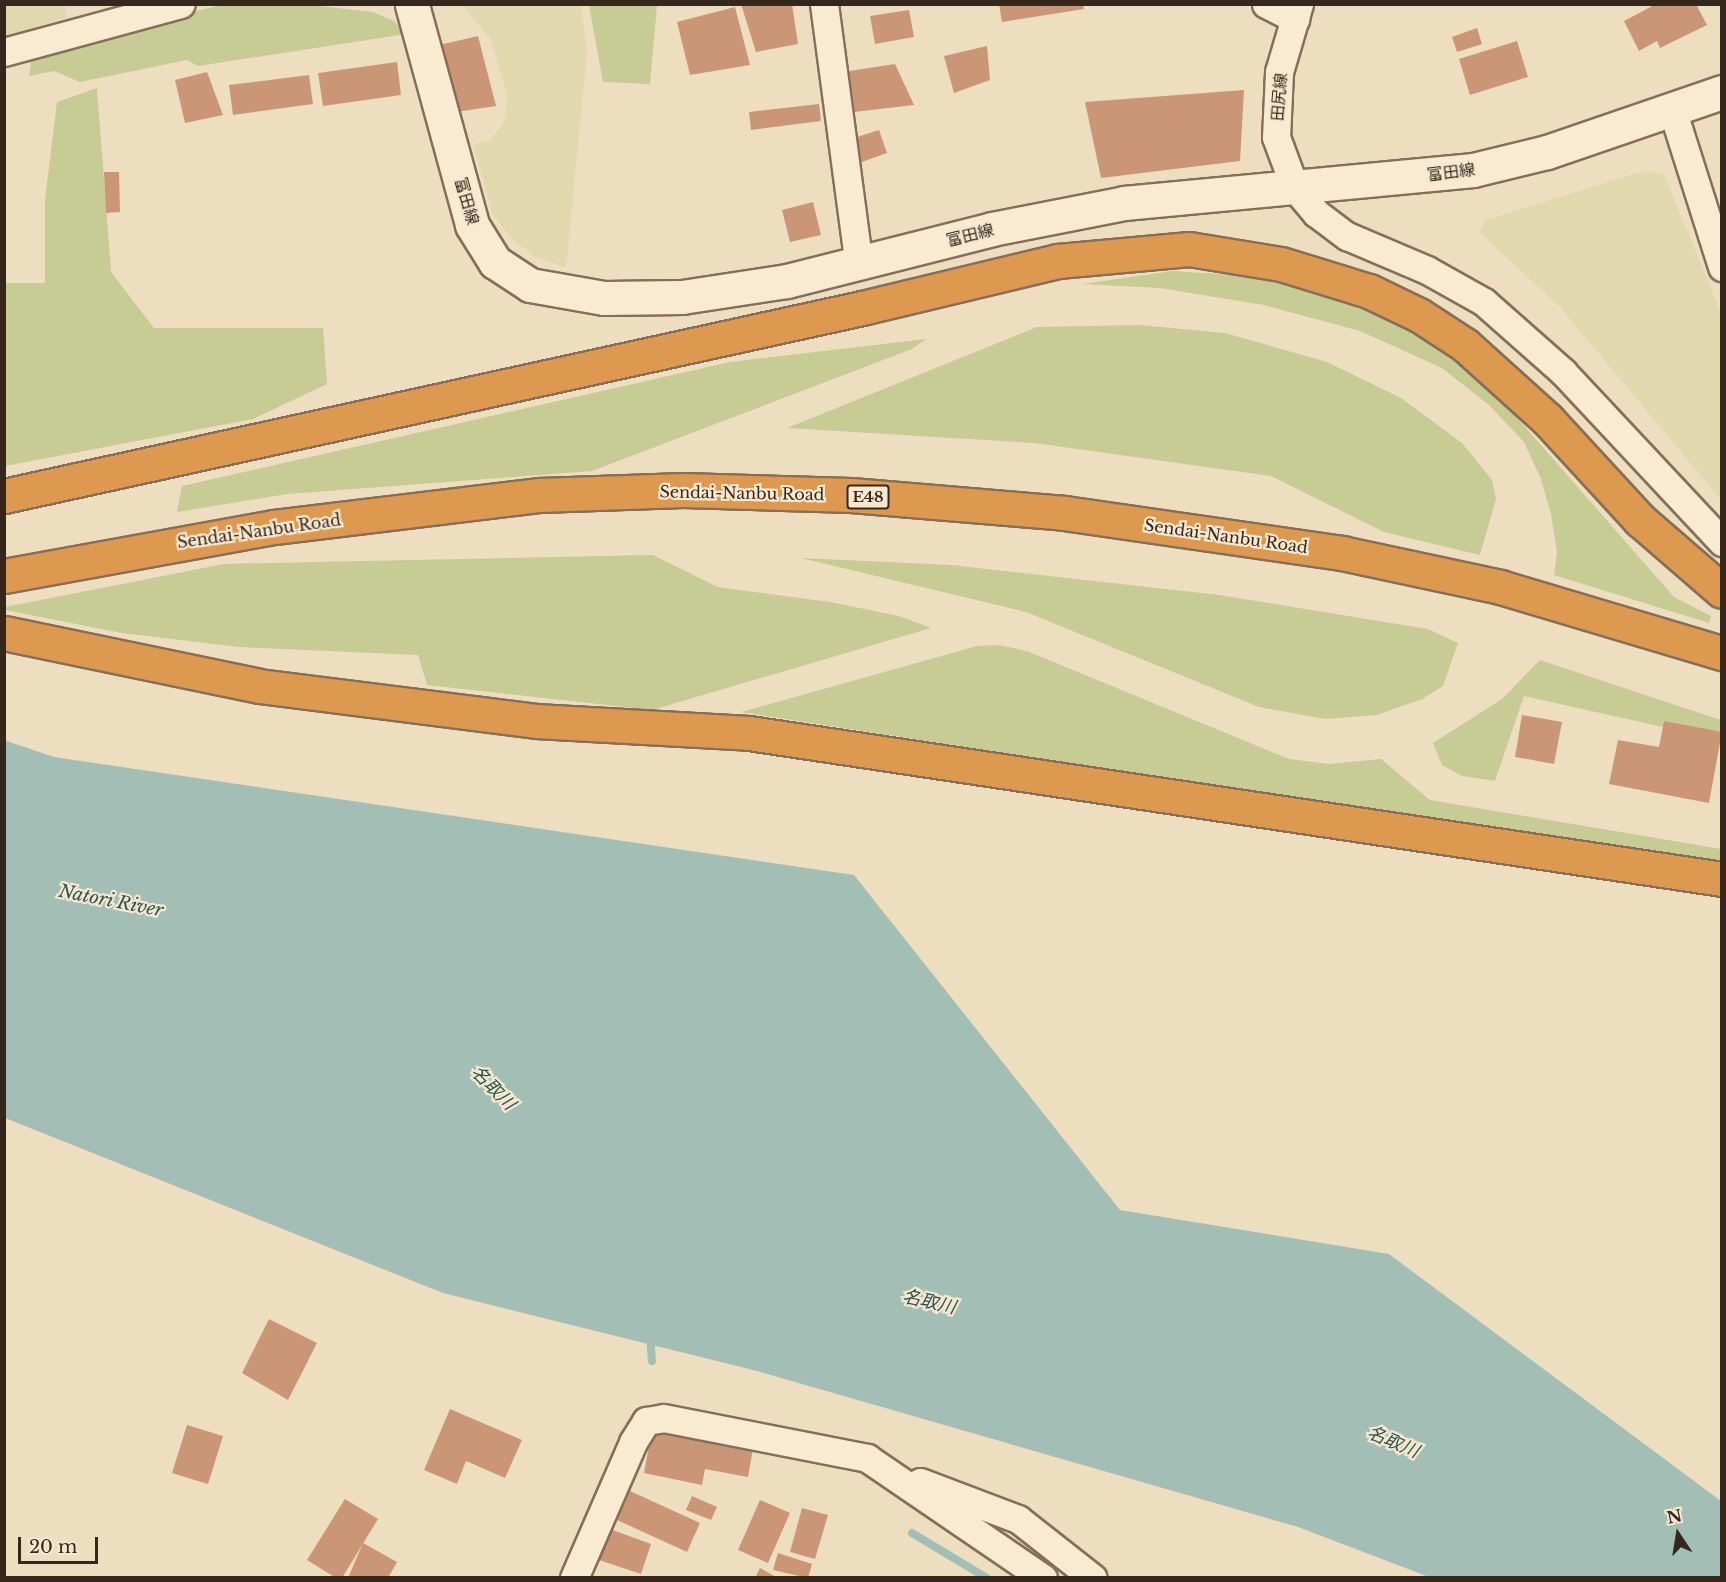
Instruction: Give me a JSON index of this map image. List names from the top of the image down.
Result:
{
  "streets": {
    "highway": ["Sendai-Nanbu Road", "E48"],
    "street": ["田尻線", "富田線"]
  },
  "crossings": [
    ["田尻線", "富田線"]
  ],
  "water": ["Natori River", "名取川"],
  "scale_bar": "20 m",
  "north": "top"
}
